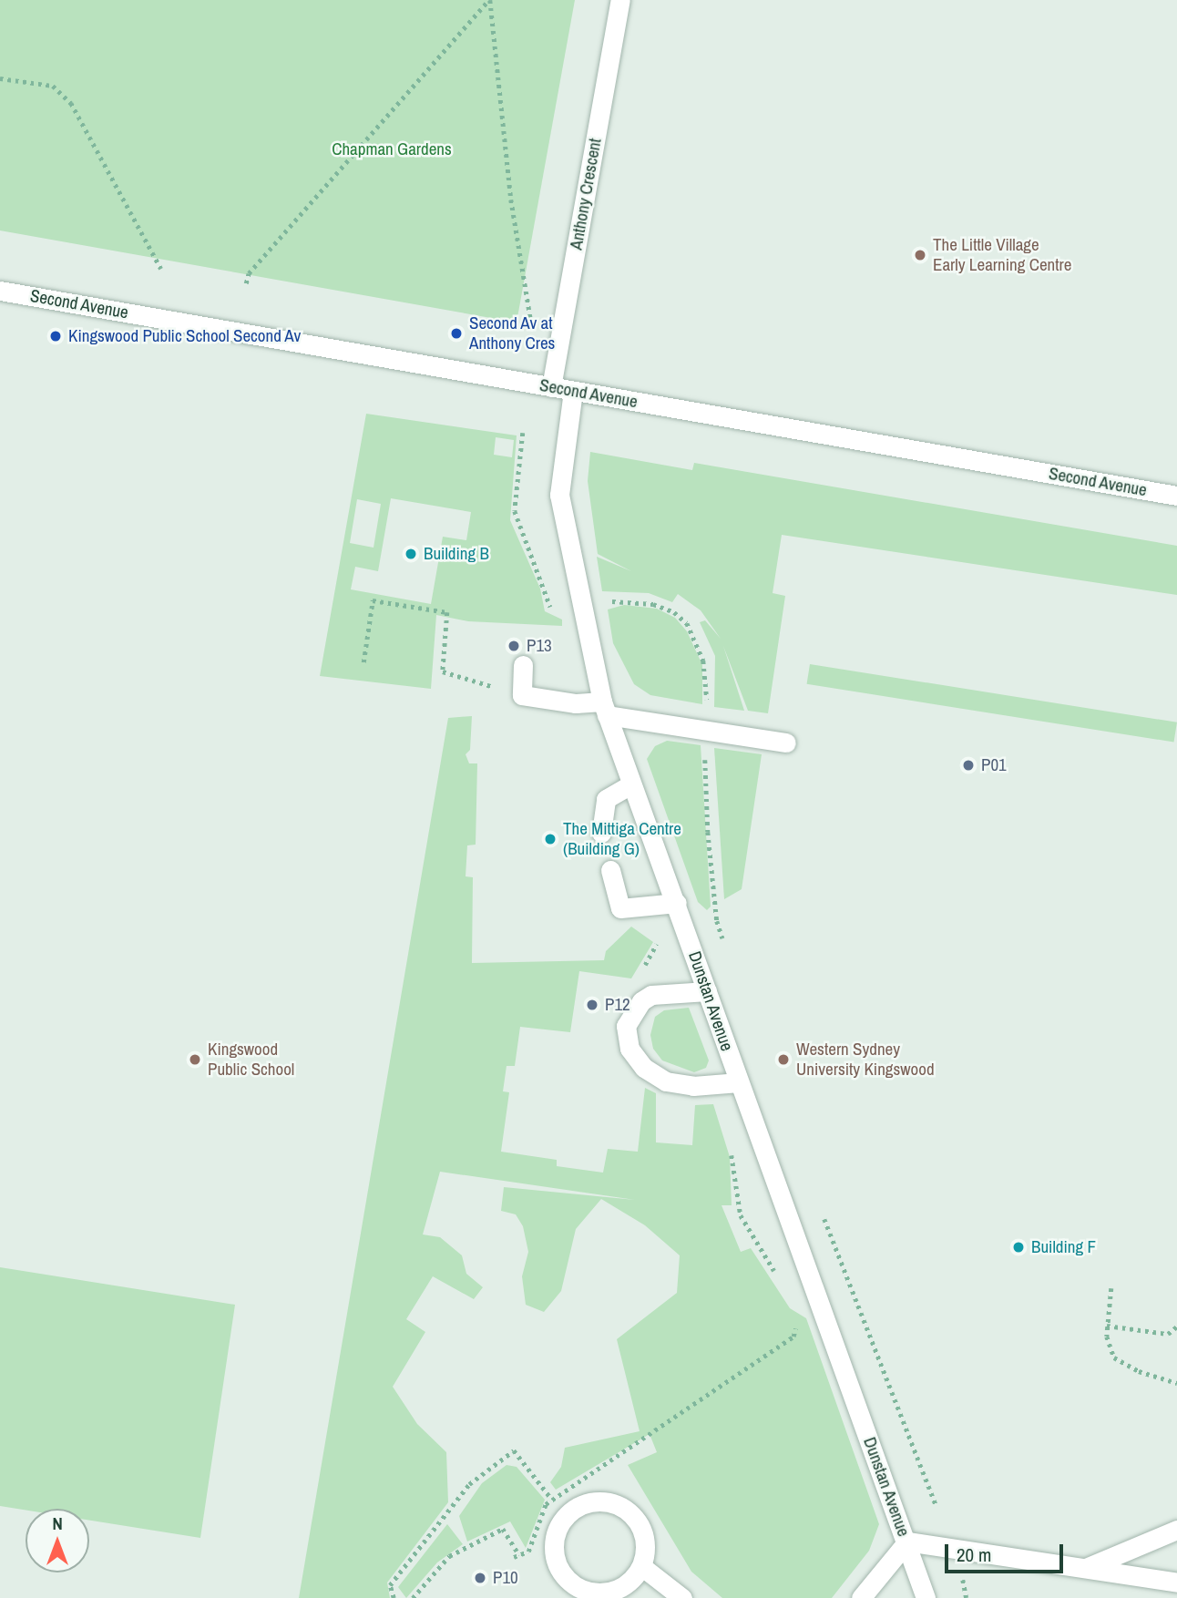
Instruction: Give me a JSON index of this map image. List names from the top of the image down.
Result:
{
  "streets": {
    "street": ["Anthony Crescent", "Second Avenue", "Dunstan Avenue"]
  },
  "crossings": [
    ["Anthony Crescent", "Second Avenue"],
    ["Second Avenue", "Dunstan Avenue"]
  ],
  "parks": ["Chapman Gardens"],
  "places": [
    "The Little Village Early Learning Centre",
    "Second Av at Anthony Cres",
    "Kingswood Public School Second Av",
    "Building B",
    "P13",
    "P01",
    "The Mittiga Centre (Building G)",
    "P12",
    "Kingswood Public School",
    "Western Sydney University Kingswood",
    "Building F",
    "P10"
  ],
  "scale_bar": "20 m",
  "north": "top"
}
